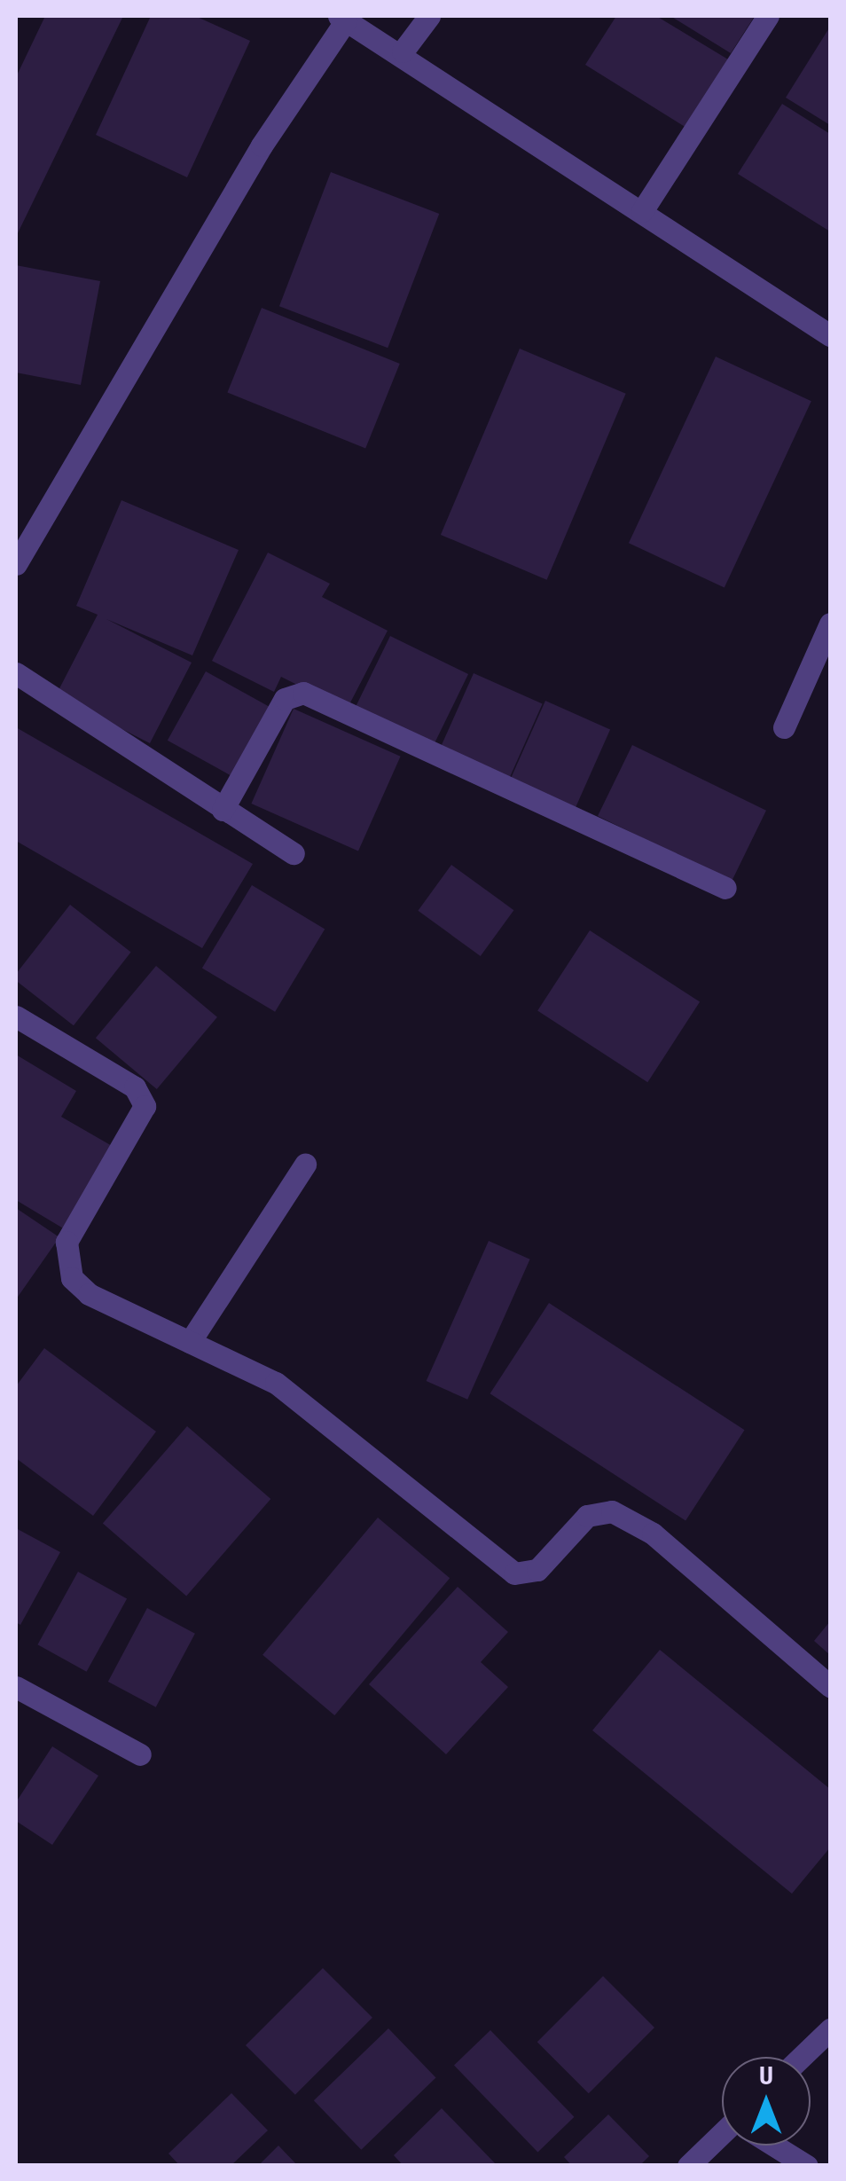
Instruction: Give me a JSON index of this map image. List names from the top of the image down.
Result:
{
  "north": "top"
}
